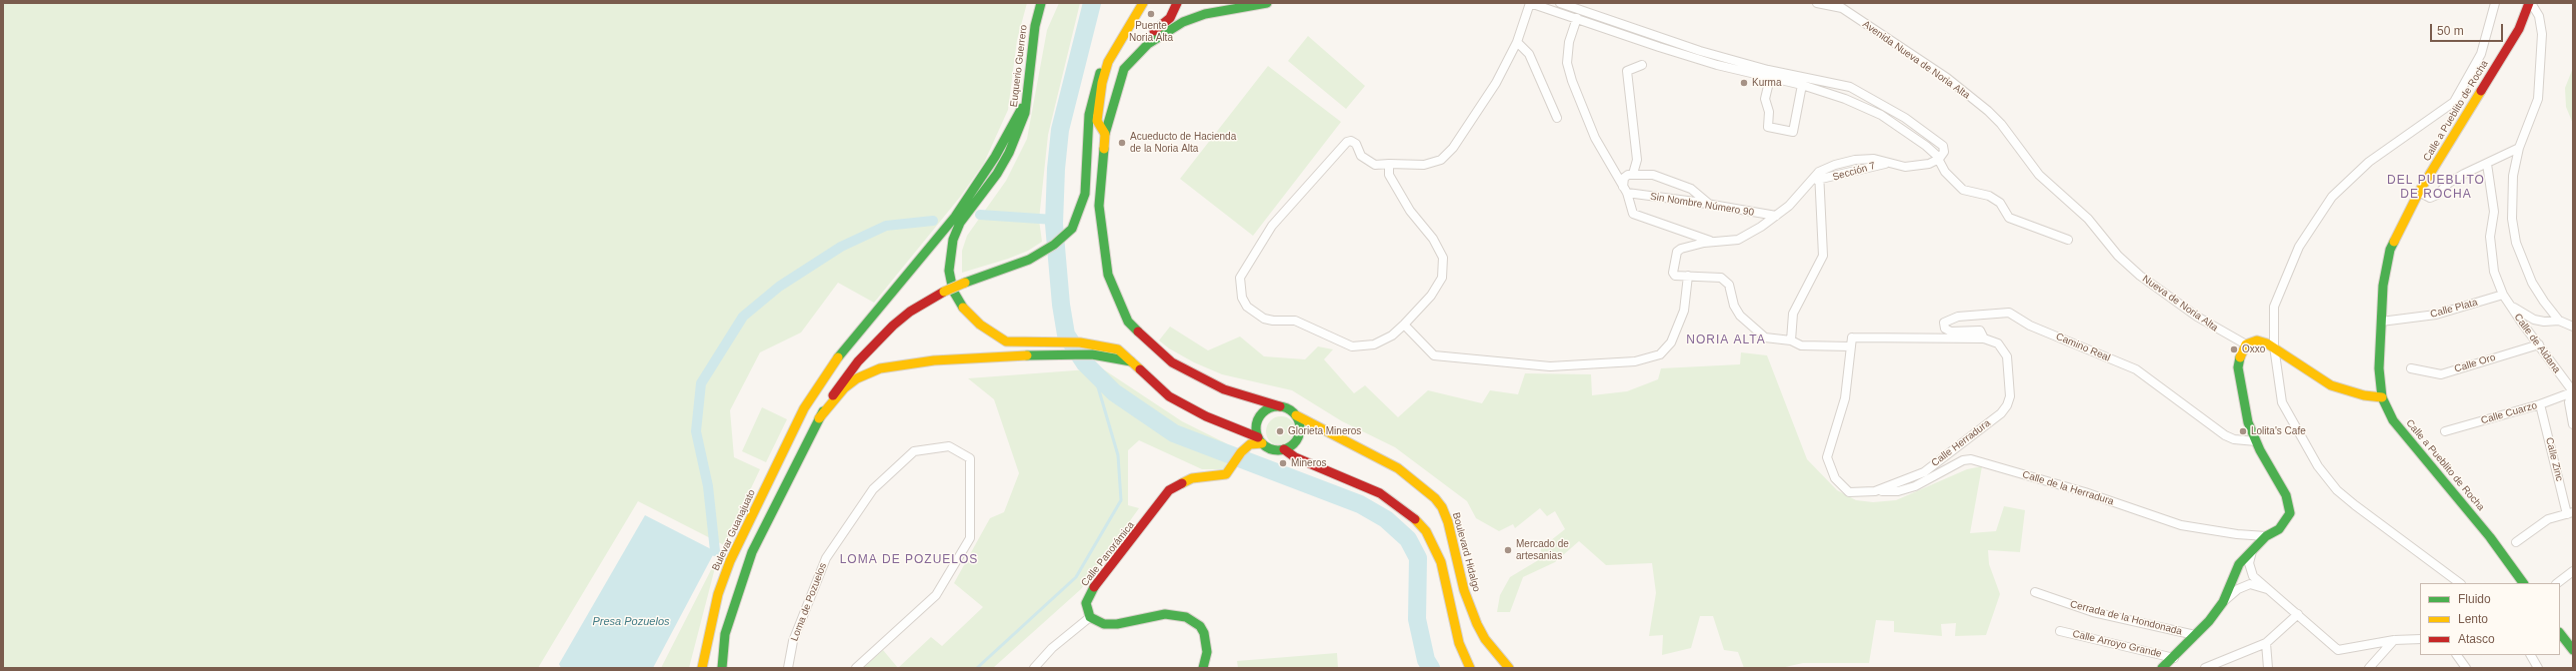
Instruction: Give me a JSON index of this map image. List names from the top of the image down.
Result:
{
  "streets": {
    "main road": [
      "Euquerio Guerrero",
      "Calle a Pueblito de Rocha",
      "Bulevar Guanajuato",
      "Boulevard Hidalgo",
      "Calle Panorámica"
    ],
    "street": [
      "Avenida Nueva de Noria Alta",
      "Sección 7",
      "Sin Nombre Número 90",
      "Nueva de Noria Alta",
      "Calle Plata",
      "Calle de Aldana",
      "Camino Real",
      "Calle Oro",
      "Calle Cuarzo",
      "Calle Herradura",
      "Calle Zinc",
      "Calle de la Herradura",
      "Loma de Pozuelos",
      "Cerrada de la Hondonada",
      "Calle Arroyo Grande"
    ]
  },
  "crossings": [
    ["Avenida Nueva de Noria Alta", "Nueva de Noria Alta"],
    ["Euquerio Guerrero", "Bulevar Guanajuato"],
    ["Calle a Pueblito de Rocha", "Calle Plata"],
    ["Calle Plata", "Calle de Aldana"],
    ["Calle de Aldana", "Calle Oro"],
    ["Calle de Aldana", "Calle Cuarzo"],
    ["Camino Real", "Calle Herradura"],
    ["Calle Cuarzo", "Calle Zinc"],
    ["Calle Herradura", "Calle de la Herradura"],
    ["Boulevard Hidalgo", "Calle Panorámica"]
  ],
  "districts": ["DEL PUEBLITO DE ROCHA", "NORIA ALTA", "LOMA DE POZUELOS"],
  "water": ["Presa Pozuelos"],
  "places": [
    "Puente Noria Alta",
    "Kurma",
    "Acueducto de Hacienda de la Noria Alta",
    "Oxxo",
    "Glorieta Mineros",
    "Lolita's Cafe",
    "Mineros",
    "Mercado de artesanias"
  ],
  "legend": ["Fluido", "Lento", "Atasco"],
  "scale_bar": "50 m"
}
